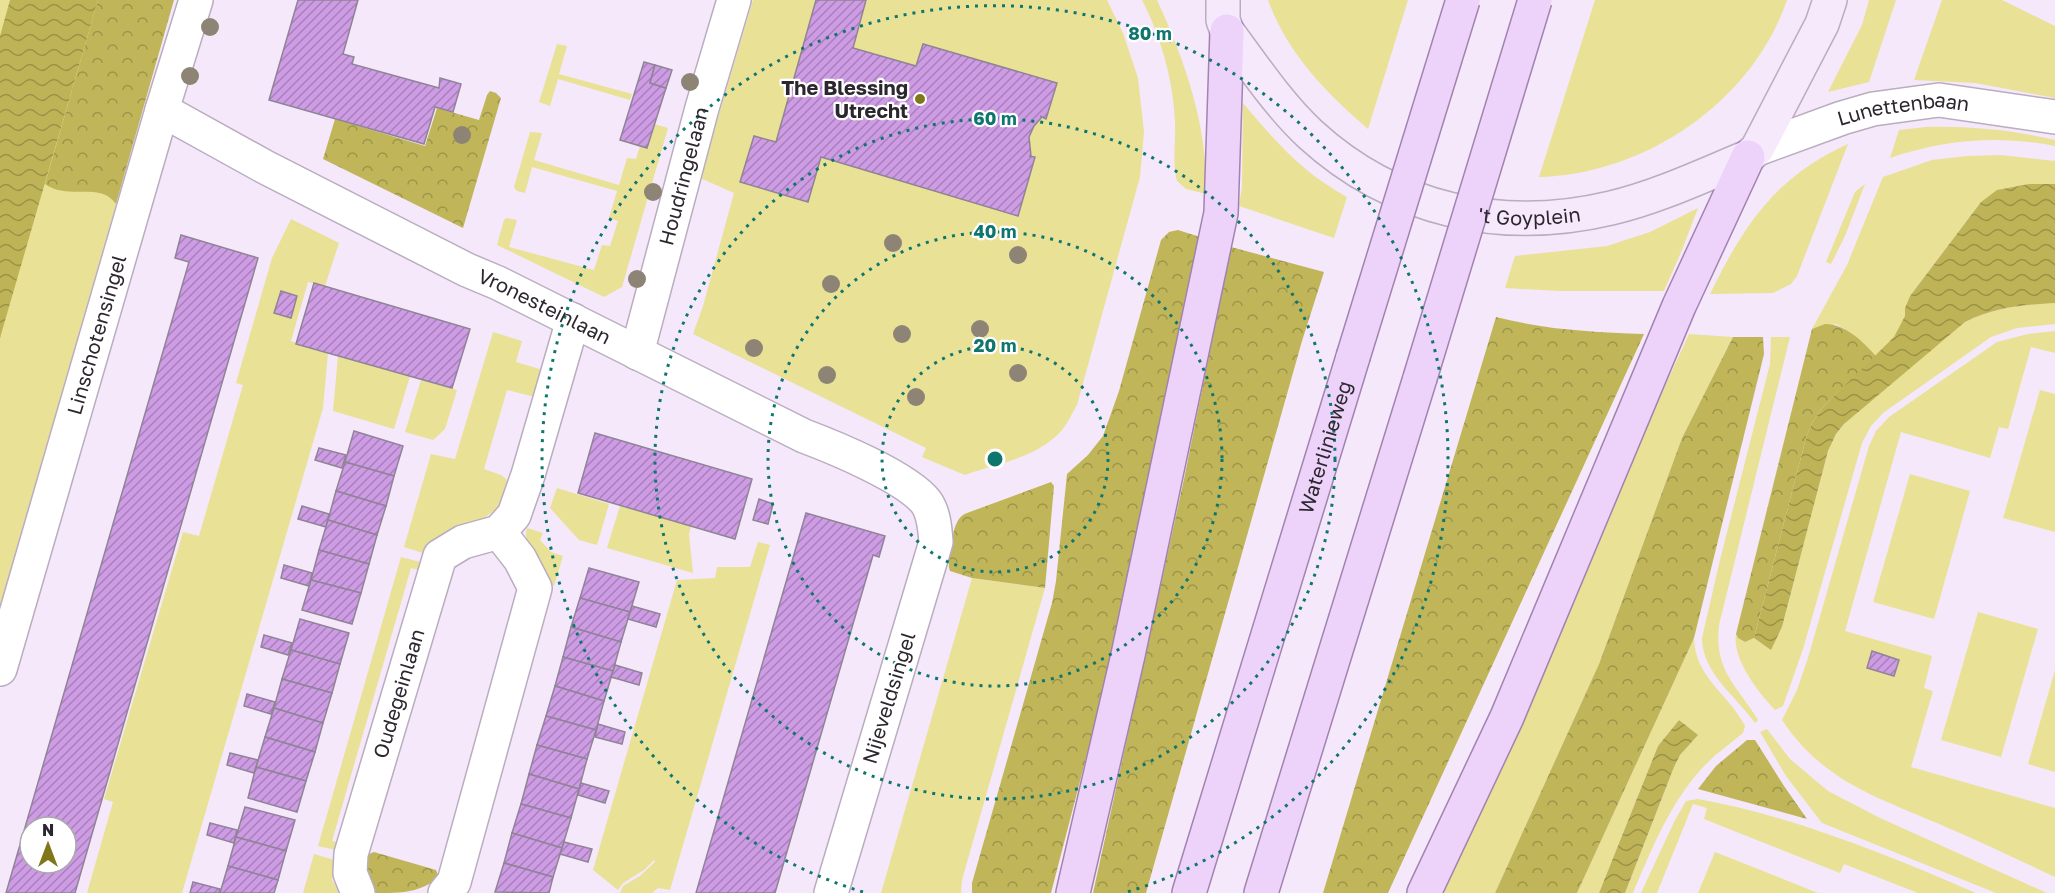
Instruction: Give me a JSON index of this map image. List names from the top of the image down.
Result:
{
  "streets": {
    "main road": ["'t Goyplein", "Waterlinieweg"],
    "street": [
      "Lunettenbaan",
      "Houdringelaan",
      "Vronesteinlaan",
      "Linschotensingel",
      "Oudegeinlaan",
      "Nijeveldsingel"
    ]
  },
  "crossings": [
    ["Lunettenbaan", "'t Goyplein"],
    ["Houdringelaan", "Vronesteinlaan"],
    ["Vronesteinlaan", "Linschotensingel"],
    ["Vronesteinlaan", "Nijeveldsingel"]
  ],
  "places": ["The Blessing Utrecht"],
  "north": "top",
  "rings": [
    "80 m",
    "60 m",
    "40 m",
    "20 m"
  ]
}
